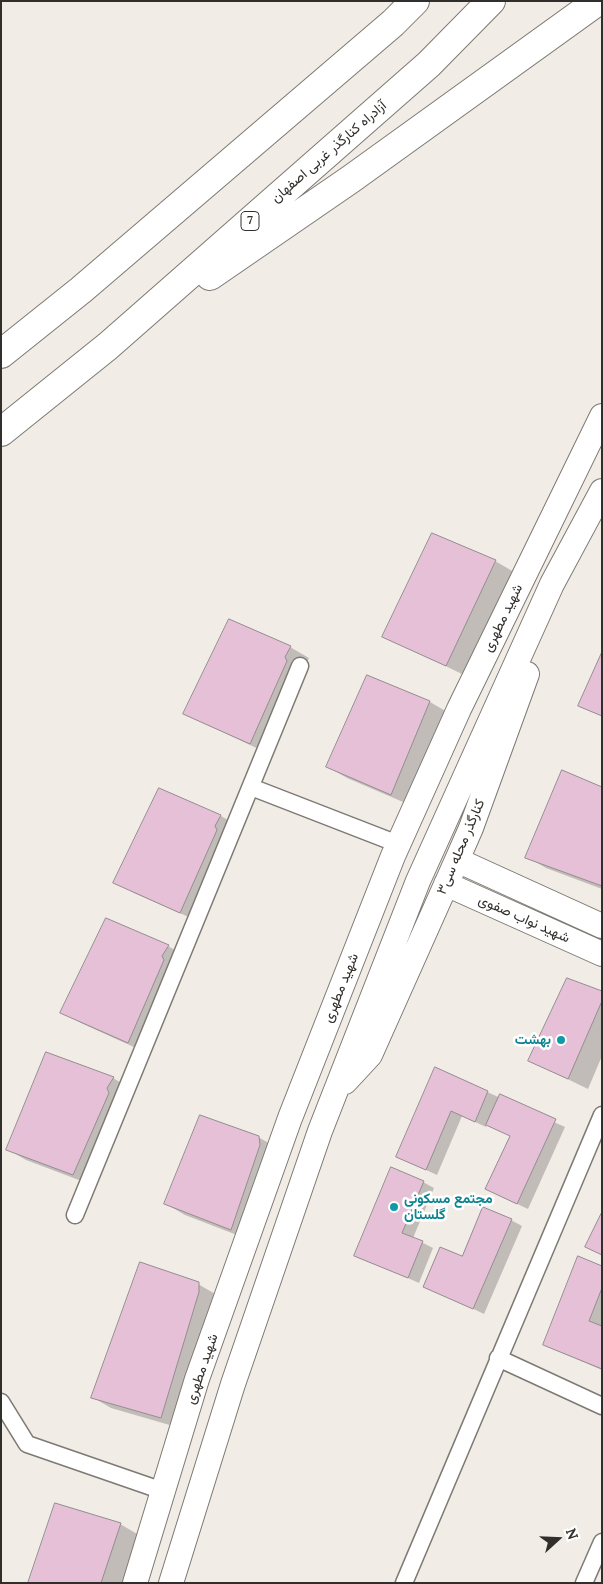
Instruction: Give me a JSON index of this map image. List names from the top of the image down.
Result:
{
  "streets": {
    "highway": ["آزادراه کنارگذر غربی اصفهان", "7"],
    "main road": ["شهید مطهری", "کنارگذر محله سی۳", "شهید نواب صفوی"]
  },
  "crossings": [
    ["کنارگذر محله سی۳", "شهید نواب صفوی"]
  ],
  "places": ["بهشت", "مجتمع مسکونی گلستان"],
  "north": "right"
}
